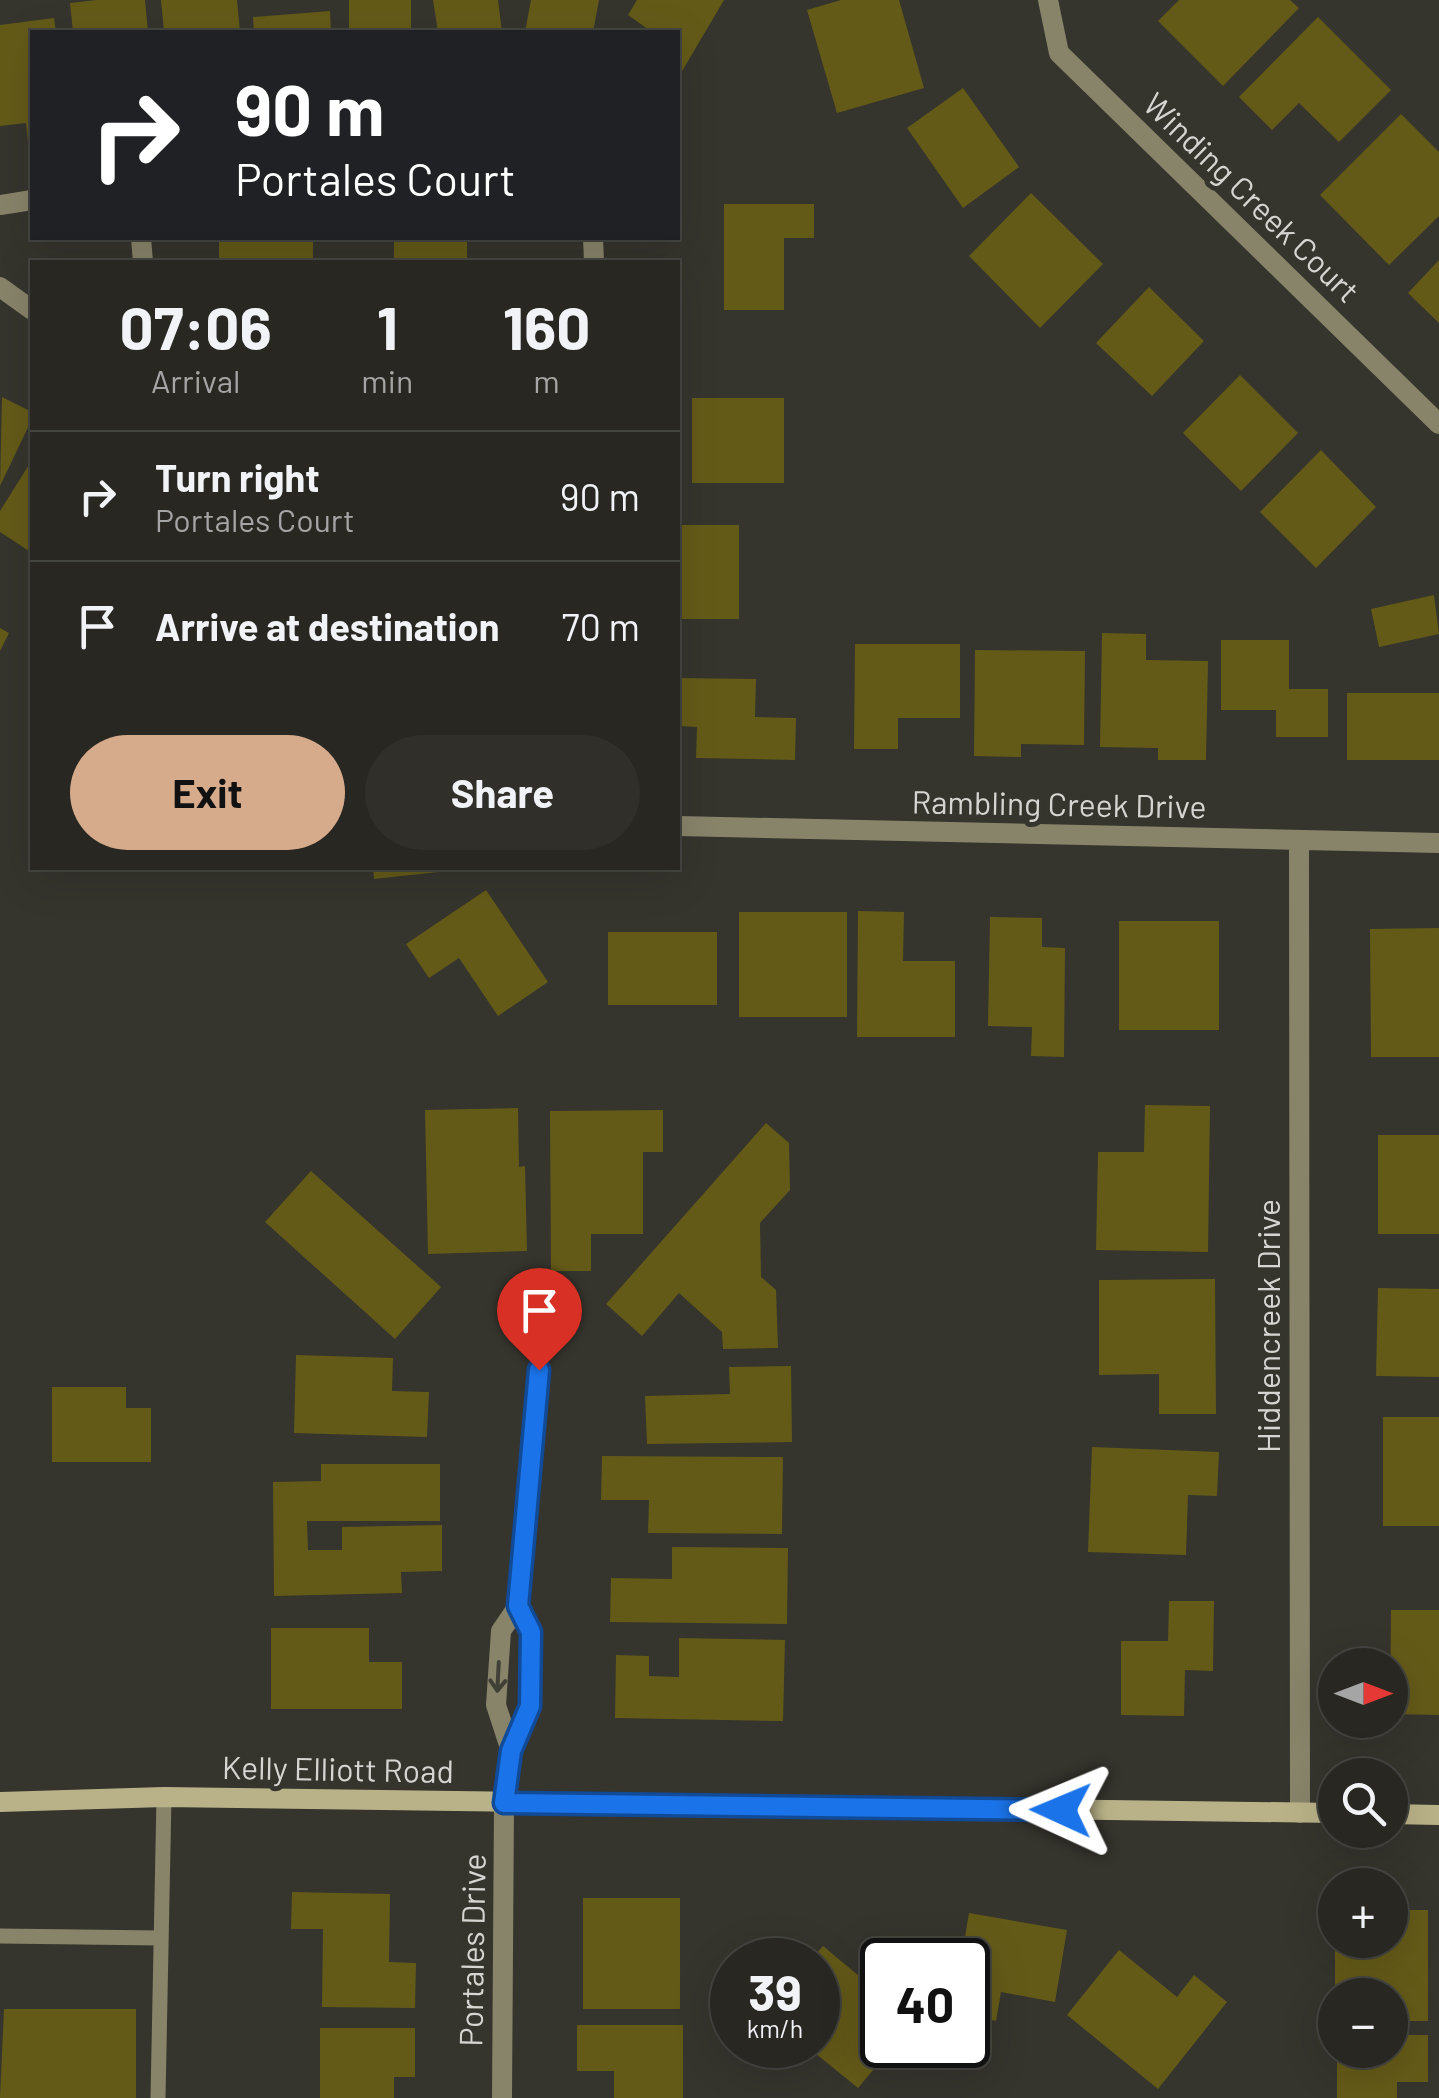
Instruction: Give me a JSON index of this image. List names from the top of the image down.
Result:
{
  "streets": {
    "street": [
      "Winding Creek Court",
      "Rambling Creek Drive",
      "Hiddencreek Drive",
      "Kelly Elliott Road",
      "Portales Drive"
    ]
  },
  "crossings": [
    ["Rambling Creek Drive", "Hiddencreek Drive"],
    ["Hiddencreek Drive", "Kelly Elliott Road"],
    ["Kelly Elliott Road", "Portales Drive"]
  ],
  "north": "right",
  "page": {
    "turn": ["90 m", "Portales Court"],
    "eta": [
      "07:06",
      "Arrival",
      "1",
      "min",
      "160",
      "m"
    ],
    "list": [
      {
        "name": "Turn right",
        "note": "Portales Court",
        "value": "90 m"
      },
      {
        "name": "Arrive at destination",
        "value": "70 m"
      }
    ],
    "buttons": ["Exit", "Share"],
    "map_buttons": ["+", "−"],
    "speed": "39 km/h",
    "limit": "40"
  }
}
